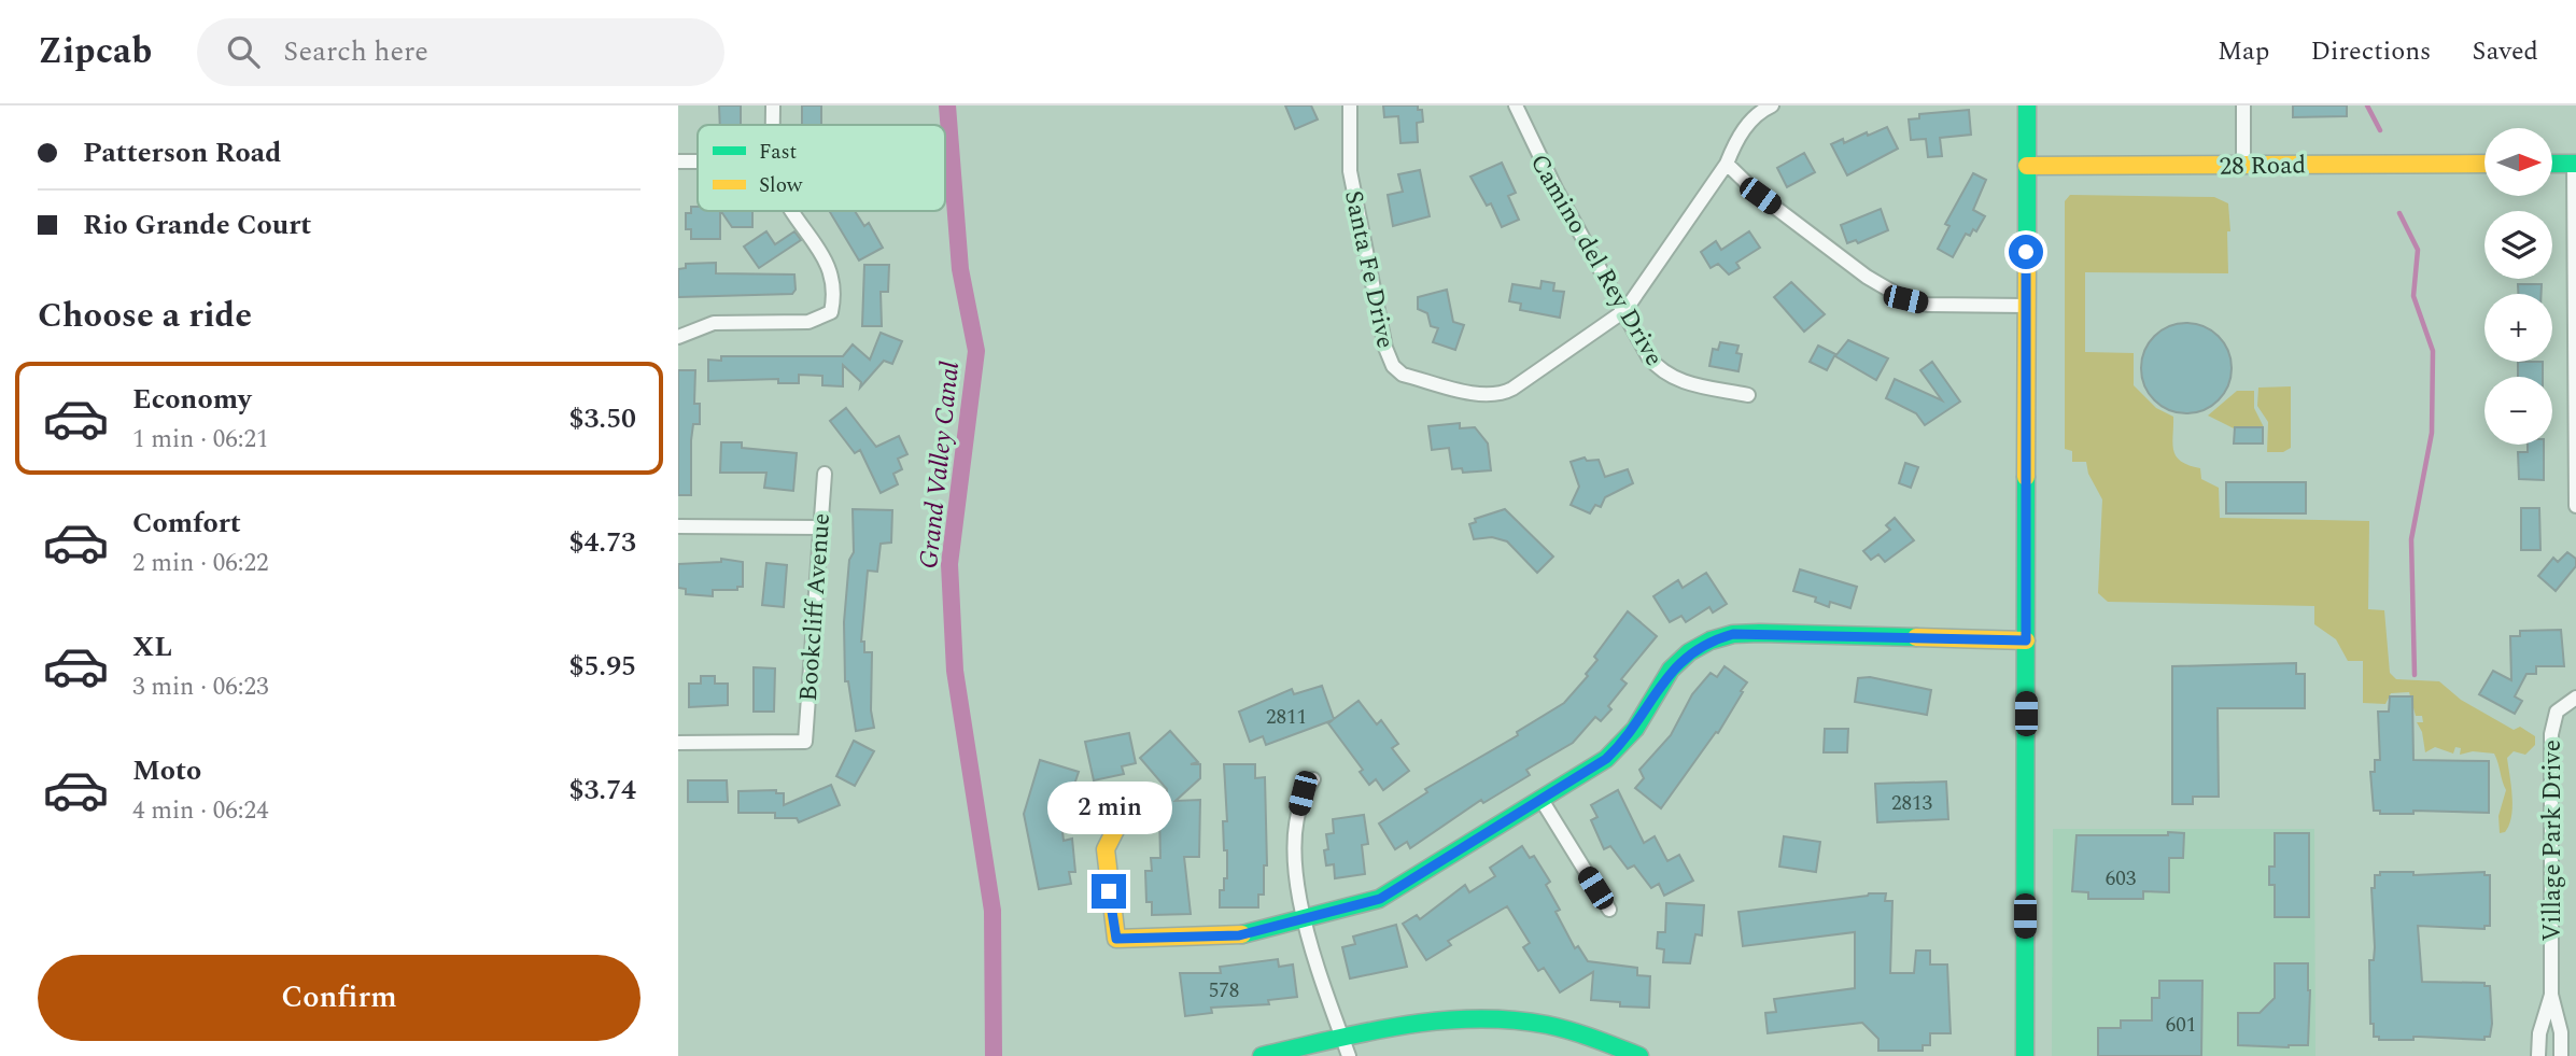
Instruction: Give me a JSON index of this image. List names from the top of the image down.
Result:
{
  "streets": {
    "street": [
      "28 Road",
      "Camino del Rey Drive",
      "Santa Fe Drive",
      "Bookcliff Avenue",
      "Village Park Drive"
    ]
  },
  "crossings": [
    ["Camino del Rey Drive", "Santa Fe Drive"]
  ],
  "water": ["Grand Valley Canal"],
  "house_numbers": [
    "2811",
    "2813",
    "603",
    "578",
    "601"
  ],
  "legend": ["Fast", "Slow"],
  "north": "right",
  "page": {
    "header": "Zipcab",
    "search": "Search here",
    "nav": ["Map", "Directions", "Saved"],
    "banner": ["Patterson Road", "Rio Grande Court"],
    "map_buttons": ["+", "−"],
    "heading": "Choose a ride",
    "list": [
      {
        "name": "Economy",
        "note": "1 min · 06:21",
        "value": "$3.50"
      },
      {
        "name": "Comfort",
        "note": "2 min · 06:22",
        "value": "$4.73"
      },
      {
        "name": "XL",
        "note": "3 min · 06:23",
        "value": "$5.95"
      },
      {
        "name": "Moto",
        "note": "4 min · 06:24",
        "value": "$3.74"
      }
    ],
    "bubble": "2 min",
    "buttons": "Confirm"
  }
}
